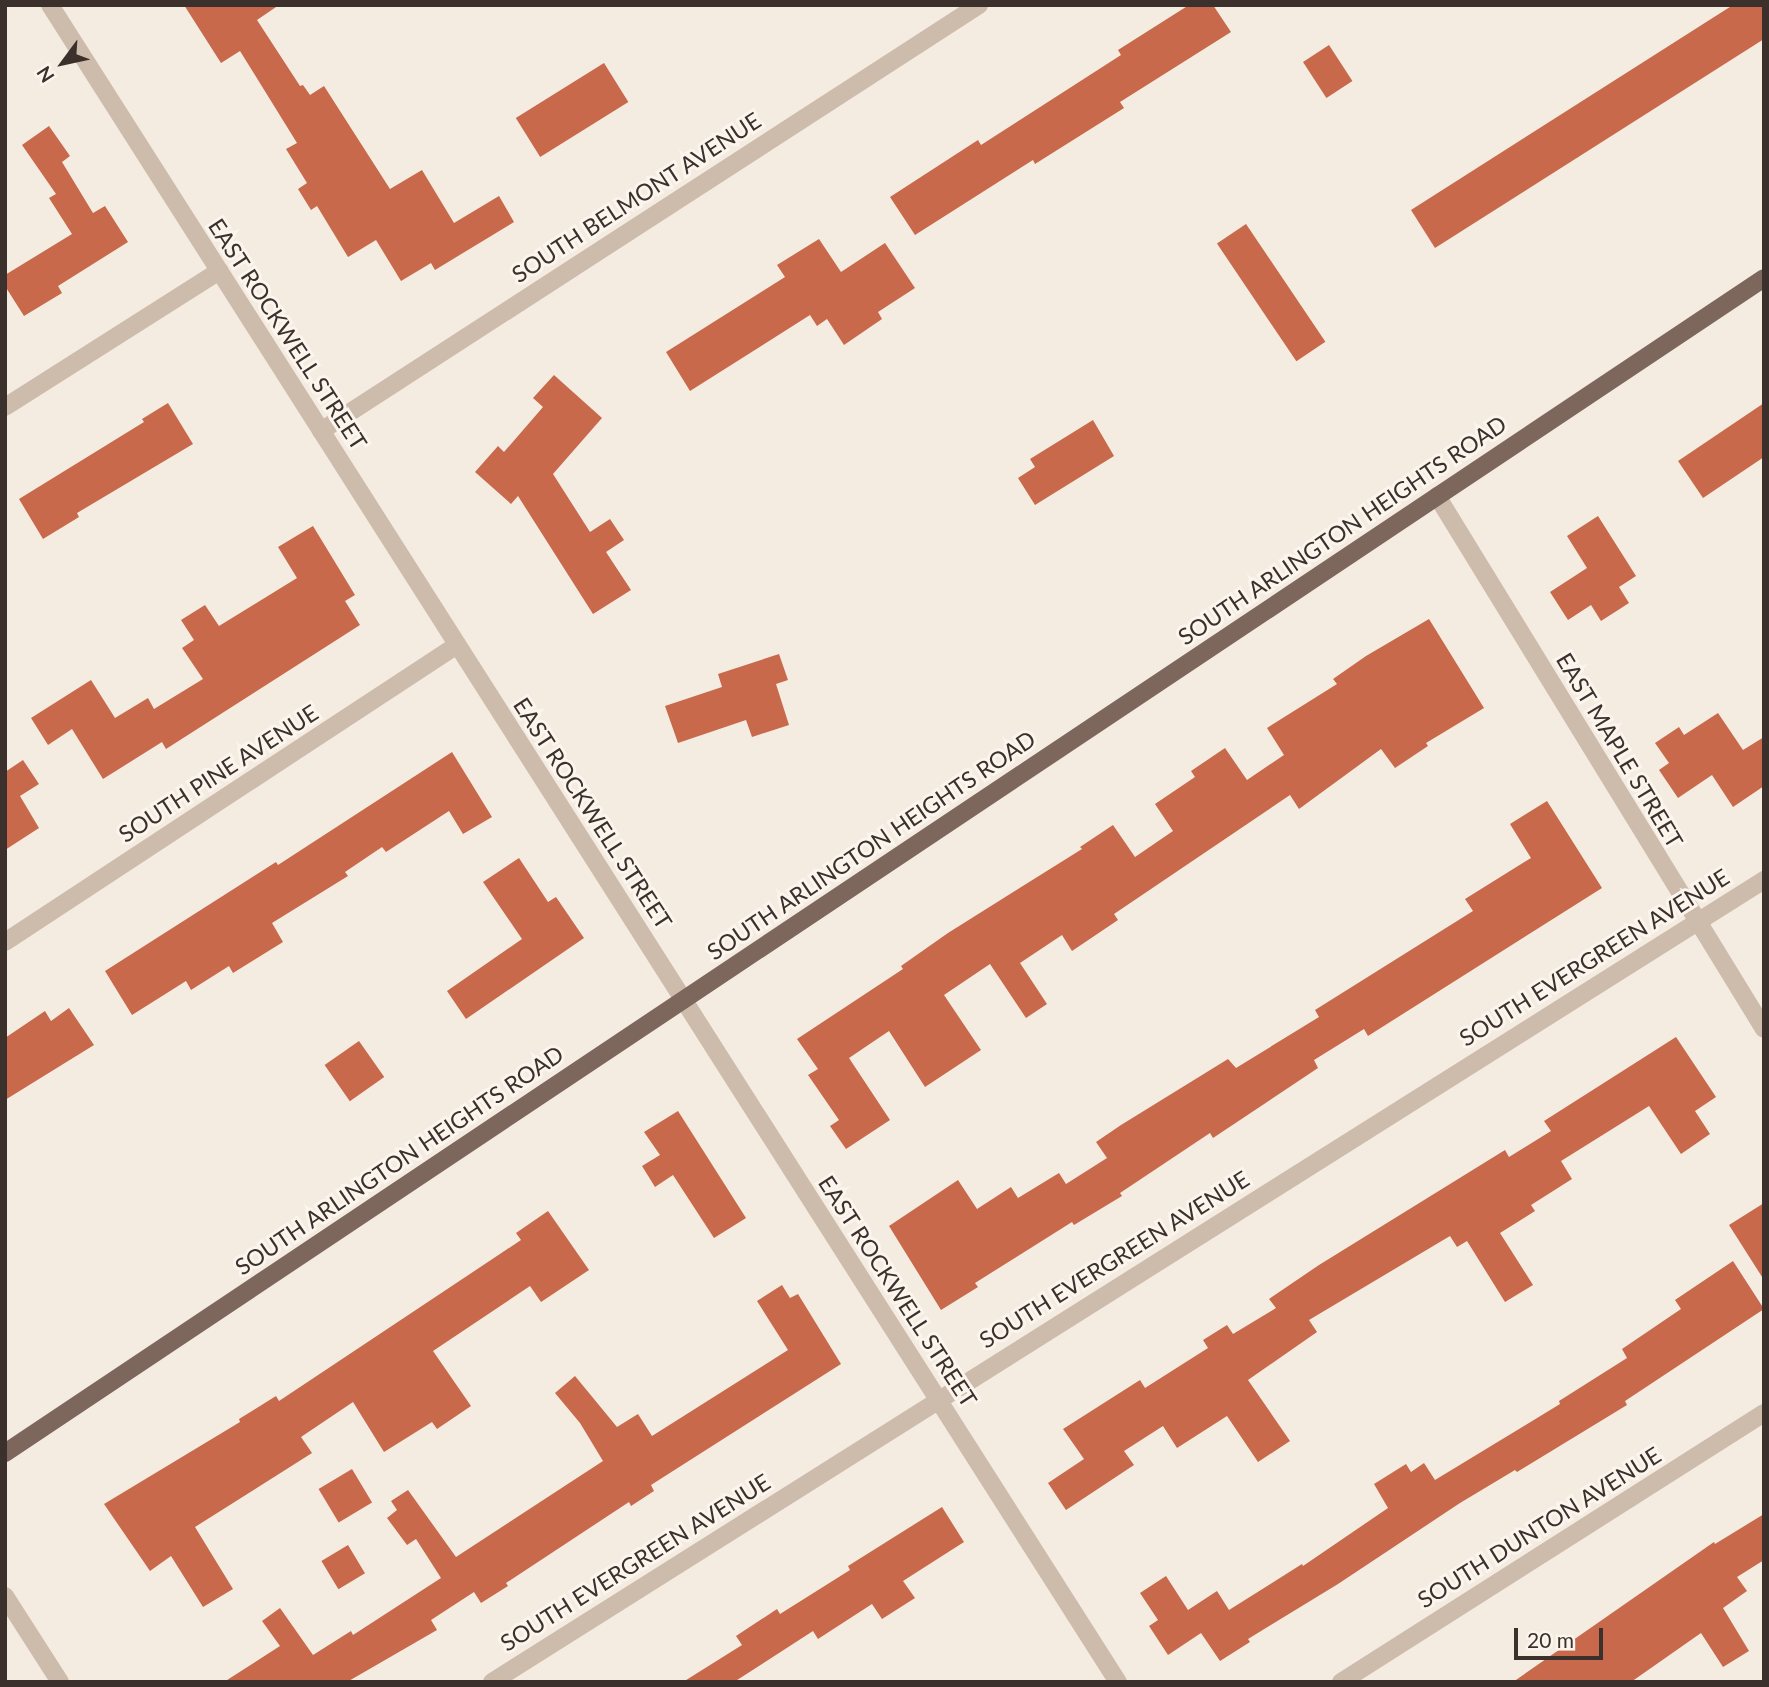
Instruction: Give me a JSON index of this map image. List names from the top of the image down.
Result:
{
  "streets": {
    "main road": ["SOUTH ARLINGTON HEIGHTS ROAD"],
    "street": [
      "SOUTH BELMONT AVENUE",
      "EAST ROCKWELL STREET",
      "EAST MAPLE STREET",
      "SOUTH PINE AVENUE",
      "SOUTH EVERGREEN AVENUE",
      "SOUTH DUNTON AVENUE"
    ]
  },
  "crossings": [
    ["SOUTH BELMONT AVENUE", "EAST ROCKWELL STREET"],
    ["EAST ROCKWELL STREET", "SOUTH ARLINGTON HEIGHTS ROAD"],
    ["EAST ROCKWELL STREET", "SOUTH PINE AVENUE"],
    ["EAST ROCKWELL STREET", "SOUTH EVERGREEN AVENUE"],
    ["SOUTH ARLINGTON HEIGHTS ROAD", "EAST MAPLE STREET"],
    ["EAST MAPLE STREET", "SOUTH EVERGREEN AVENUE"]
  ],
  "scale_bar": "20 m",
  "north": "bottom left"
}
